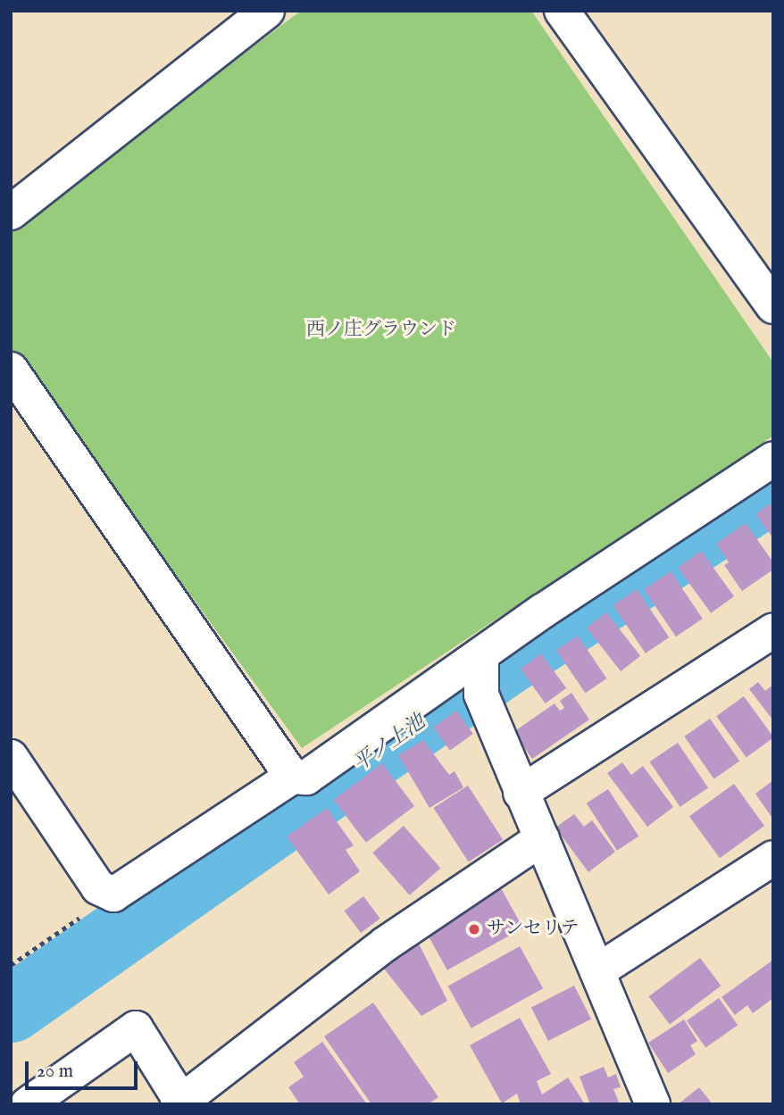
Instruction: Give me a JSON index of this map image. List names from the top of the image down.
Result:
{
  "water": ["平ノ上池"],
  "parks": ["西ノ庄グラウンド"],
  "places": ["サンセリテ"],
  "scale_bar": "20 m"
}
